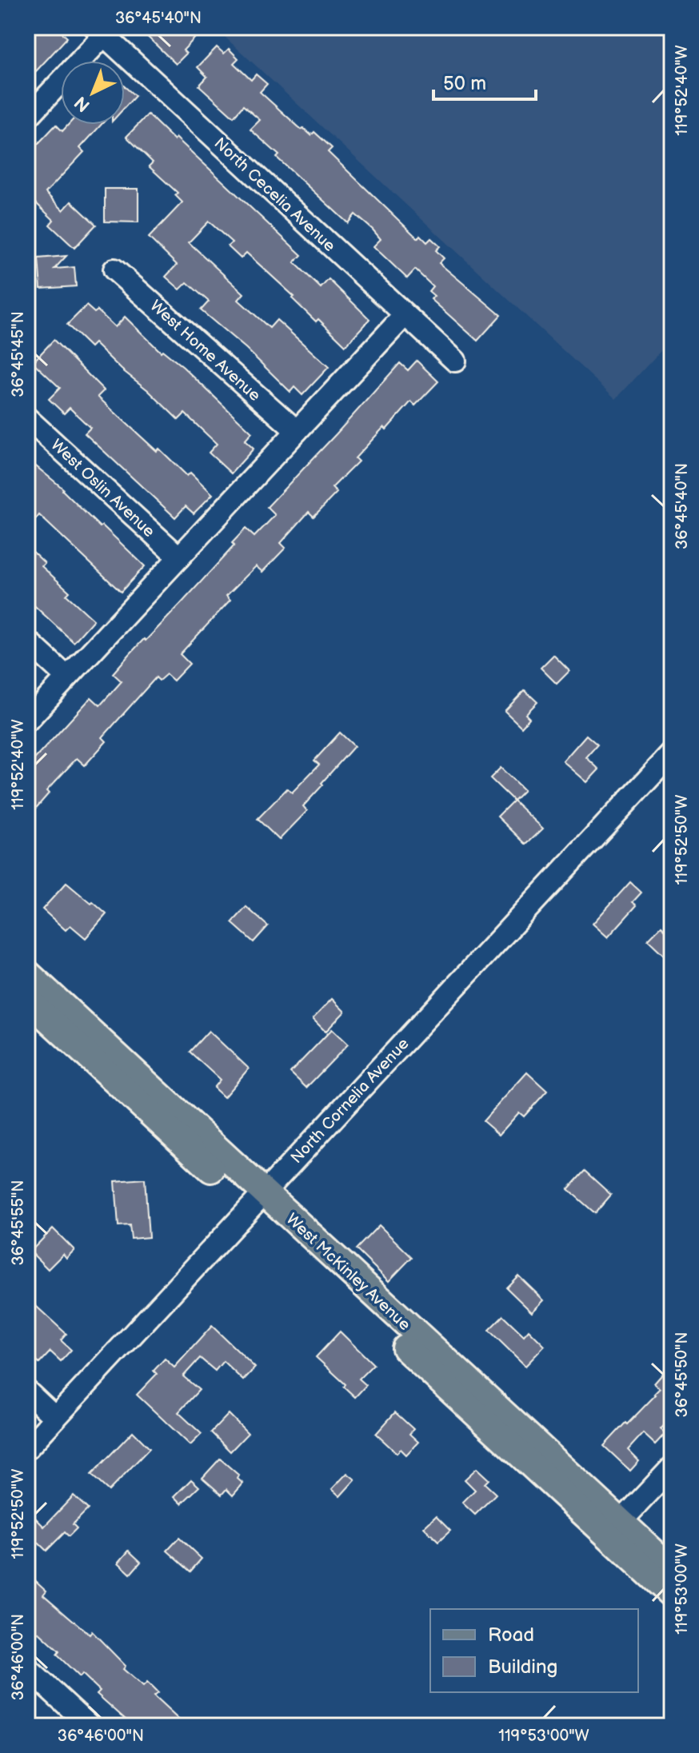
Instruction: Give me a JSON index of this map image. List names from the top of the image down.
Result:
{
  "streets": {
    "main road": ["West McKinley Avenue"],
    "street": [
      "North Cecelia Avenue",
      "West Home Avenue",
      "West Oslin Avenue",
      "North Cornelia Avenue"
    ]
  },
  "crossings": [
    ["North Cornelia Avenue", "West McKinley Avenue"]
  ],
  "legend": ["Road", "Building"],
  "scale_bar": "50 m",
  "north": "bottom left",
  "coordinates": [
    "36°45'40\"N",
    "119°52'40\"W",
    "36°45'45\"N",
    "119°52'50\"W",
    "36°45'55\"N",
    "36°45'50\"N",
    "119°53'00\"W",
    "36°46'00\"N"
  ]
}
